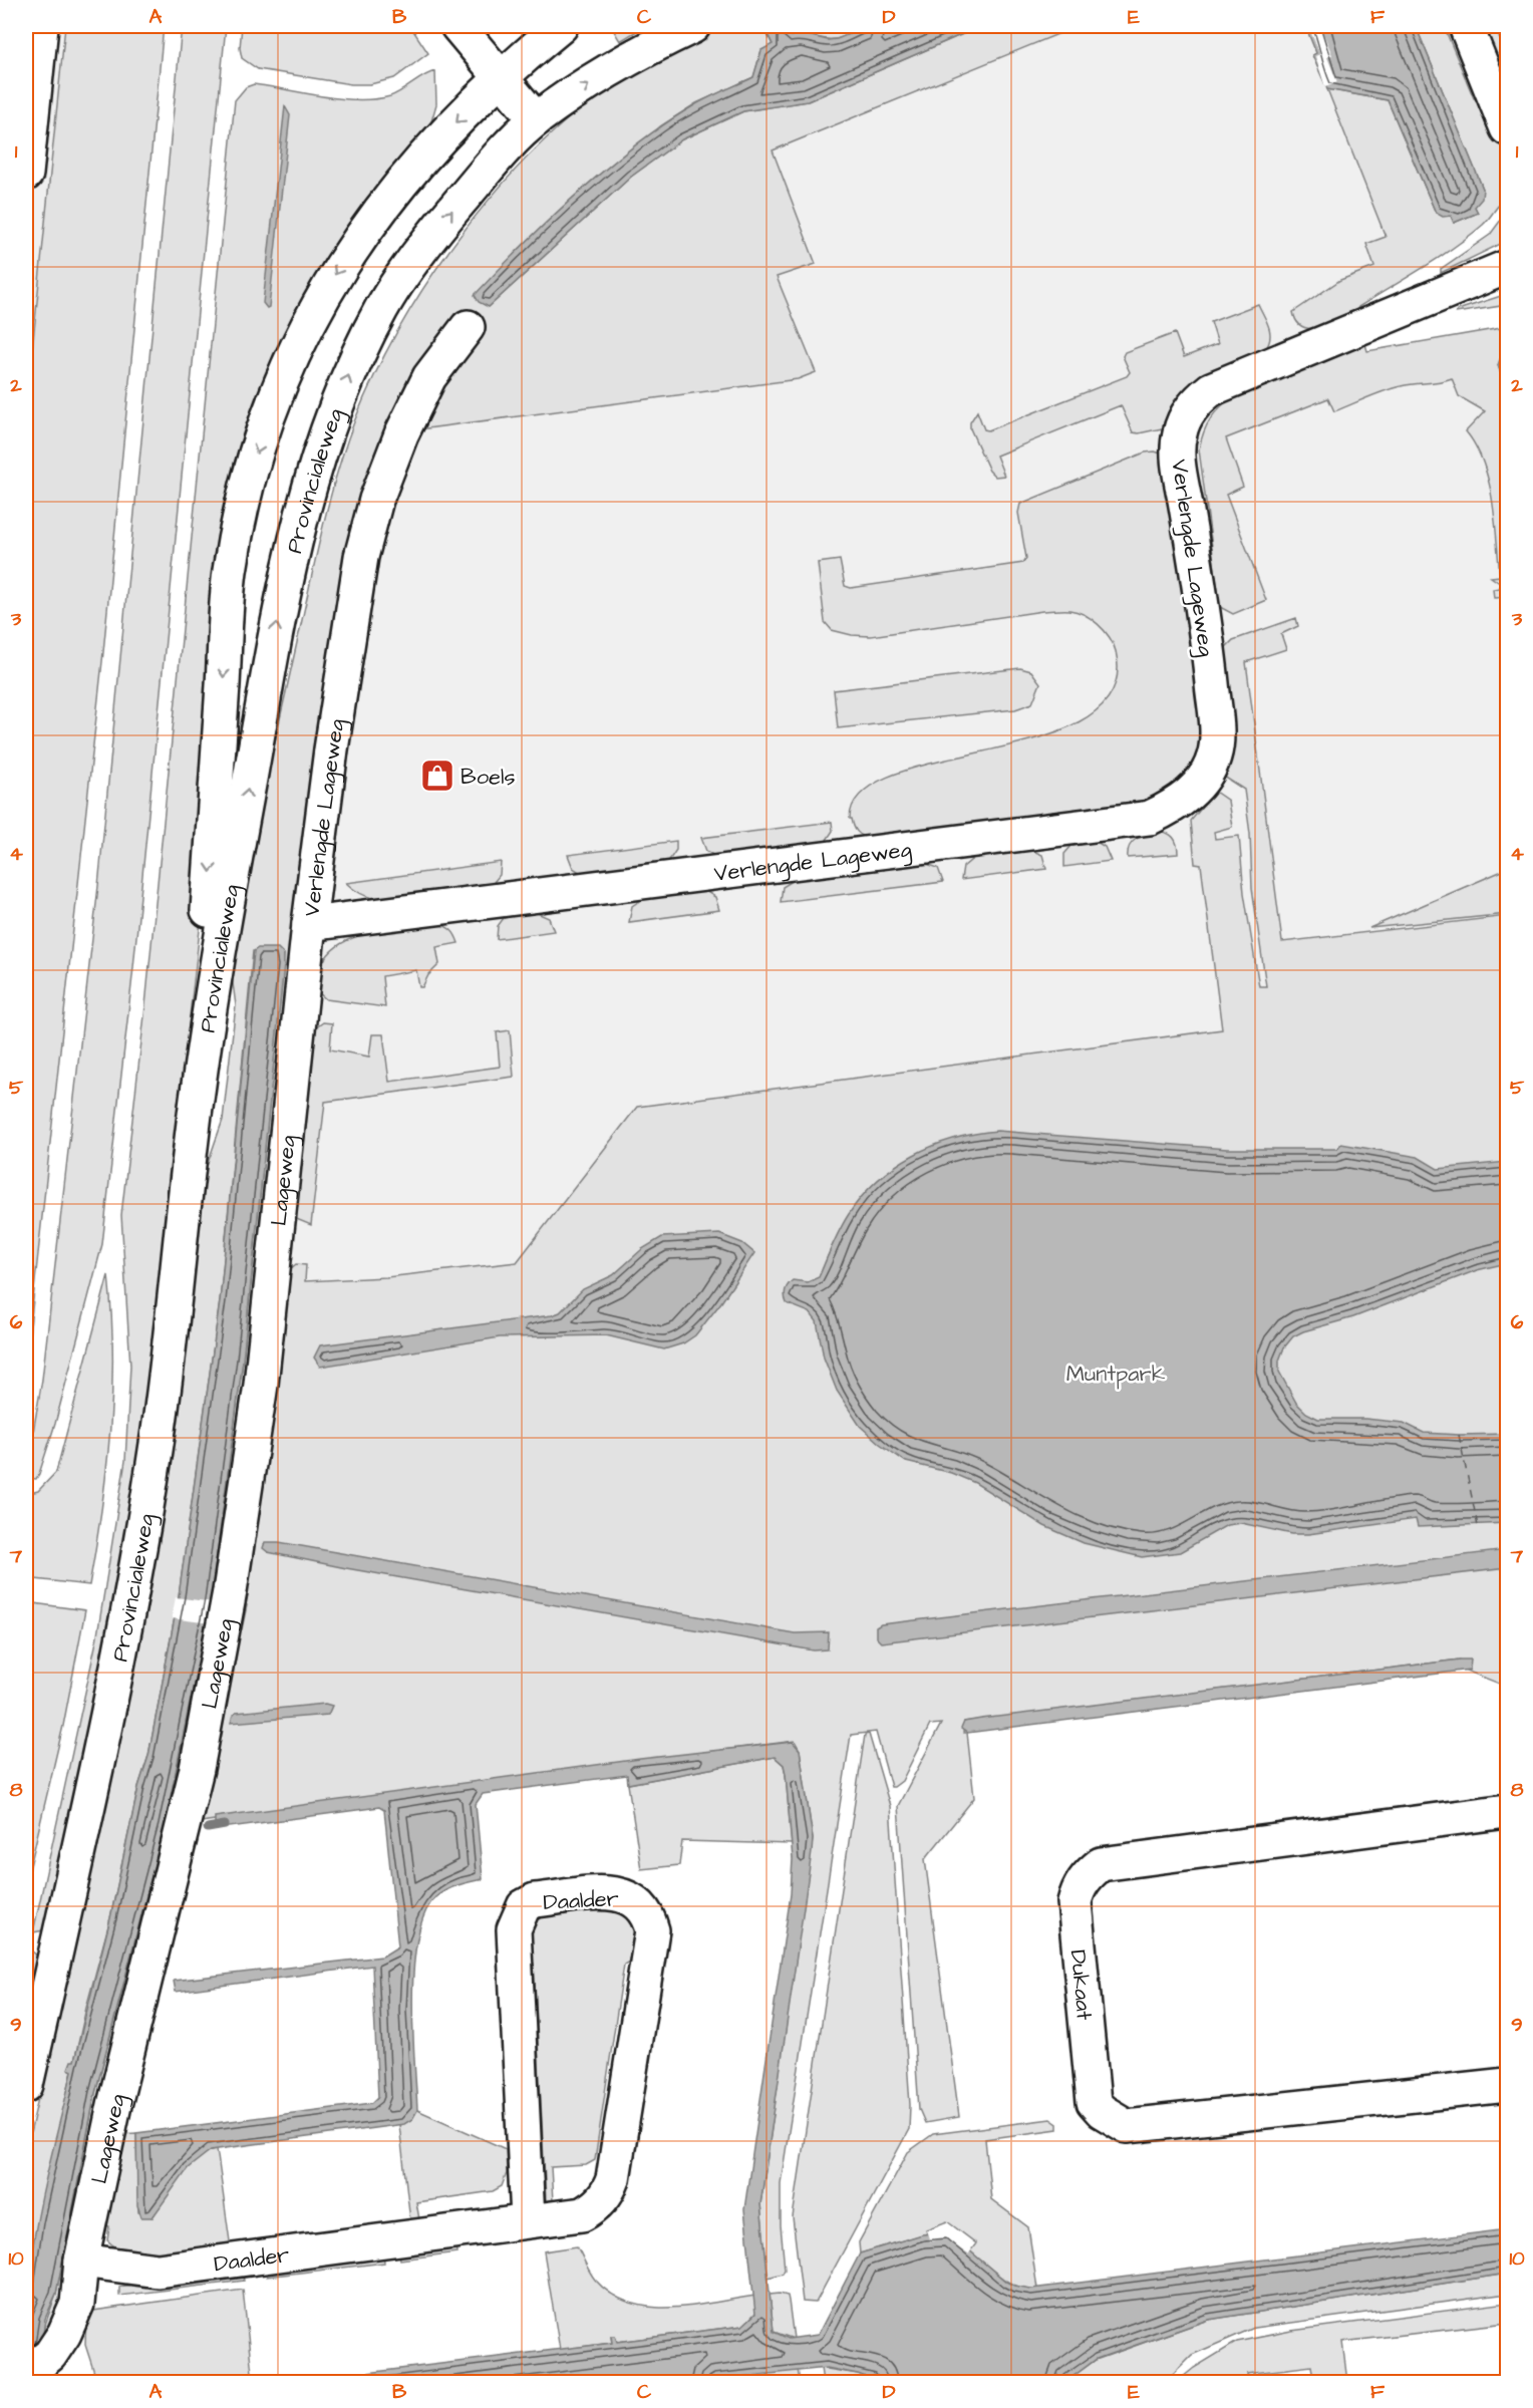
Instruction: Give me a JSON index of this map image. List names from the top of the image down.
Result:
{
  "streets": {
    "street": [
      "Provincialeweg",
      "Verlengde Lageweg",
      "Lageweg",
      "Daalder",
      "Dukaat"
    ]
  },
  "crossings": [
    ["Verlengde Lageweg", "Lageweg"],
    ["Lageweg", "Daalder"]
  ],
  "parks": ["Muntpark"],
  "places": {
    "shop": ["Boels"]
  },
  "grid": {
    "columns": [
      "A",
      "B",
      "C",
      "D",
      "E",
      "F"
    ],
    "rows": [
      "1",
      "2",
      "3",
      "4",
      "5",
      "6",
      "7",
      "8",
      "9",
      "10"
    ]
  }
}
